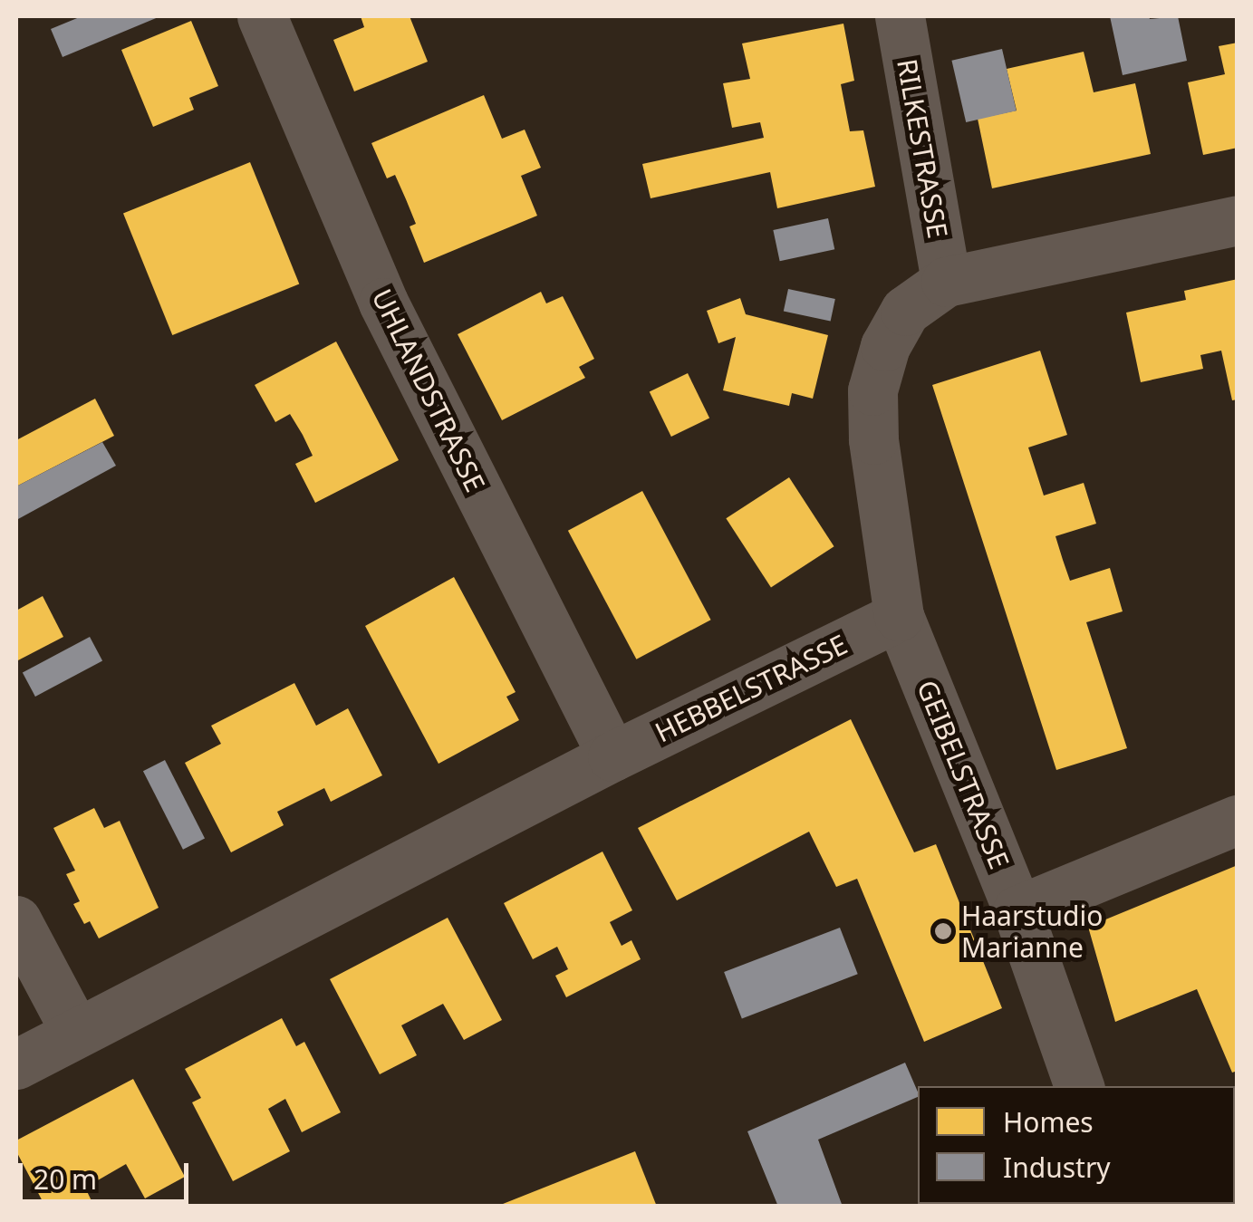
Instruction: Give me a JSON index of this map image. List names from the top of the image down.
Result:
{
  "streets": {
    "street": [
      "RILKESTRASSE",
      "UHLANDSTRASSE",
      "HEBBELSTRASSE",
      "GEIBELSTRASSE"
    ]
  },
  "crossings": [
    ["UHLANDSTRASSE", "HEBBELSTRASSE"],
    ["HEBBELSTRASSE", "GEIBELSTRASSE"]
  ],
  "places": ["Haarstudio Marianne"],
  "legend": ["Homes", "Industry"],
  "scale_bar": "20 m"
}
